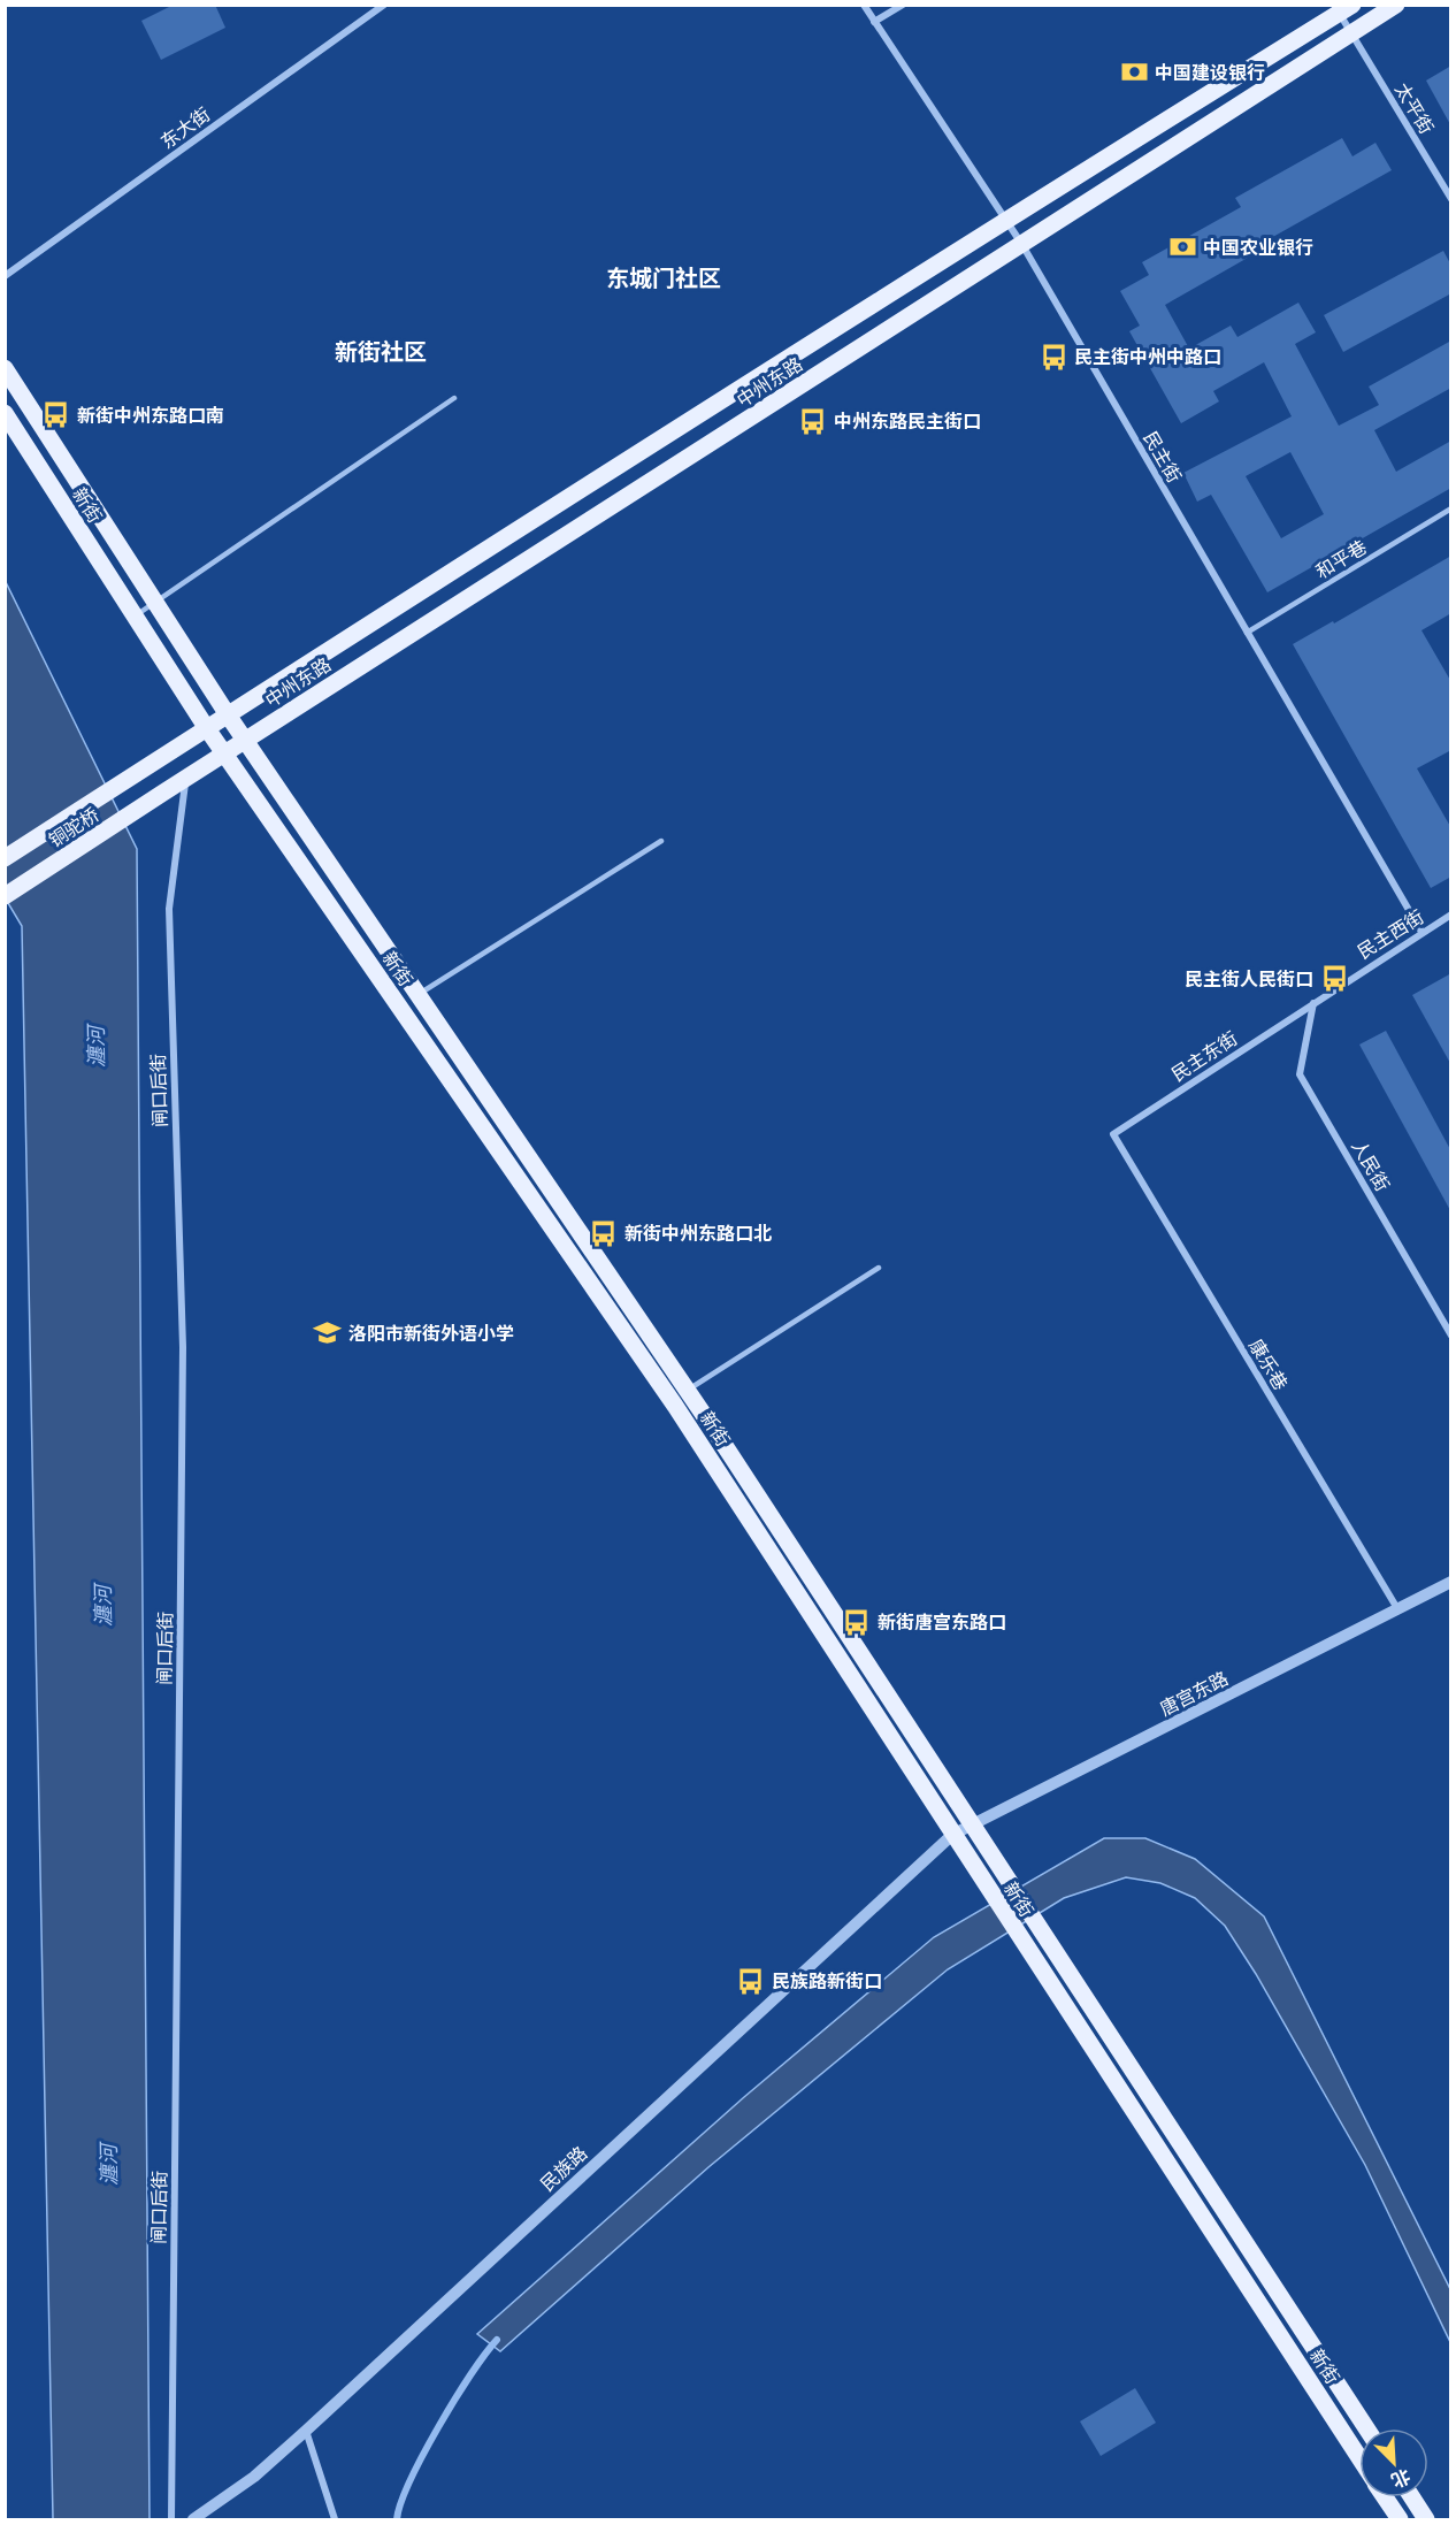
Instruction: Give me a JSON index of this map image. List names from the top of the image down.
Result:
{
  "streets": {
    "main road": ["中州东路", "新街", "铜驼桥"],
    "street": [
      "太平街",
      "东大街",
      "民主街",
      "民主西街",
      "民主东街",
      "闸口后街",
      "人民街",
      "康乐巷",
      "唐宫东路",
      "民族路"
    ],
    "lane": ["和平巷"]
  },
  "crossings": [
    ["太平街", "中州东路"],
    ["中州东路", "民主街"],
    ["中州东路", "新街"],
    ["中州东路", "铜驼桥"],
    ["中州东路", "闸口后街"],
    ["民主街", "和平巷"],
    ["民主街", "民主西街"],
    ["新街", "唐宫东路"],
    ["新街", "民族路"],
    ["民主西街", "民主东街"],
    ["民主西街", "人民街"],
    ["民主东街", "人民街"],
    ["民主东街", "康乐巷"],
    ["康乐巷", "唐宫东路"],
    ["唐宫东路", "民族路"]
  ],
  "districts": ["东城门社区", "新街社区"],
  "water": ["瀍河"],
  "places": {
    "bank": ["中国建设银行", "中国农业银行"],
    "bus stop": [
      "民主街中州中路口",
      "新街中州东路口南",
      "中州东路民主街口",
      "民主街人民街口",
      "新街中州东路口北",
      "新街唐宫东路口",
      "民族路新街口"
    ],
    "school or university": ["洛阳市新街外语小学"]
  },
  "north": "bottom right"
}
